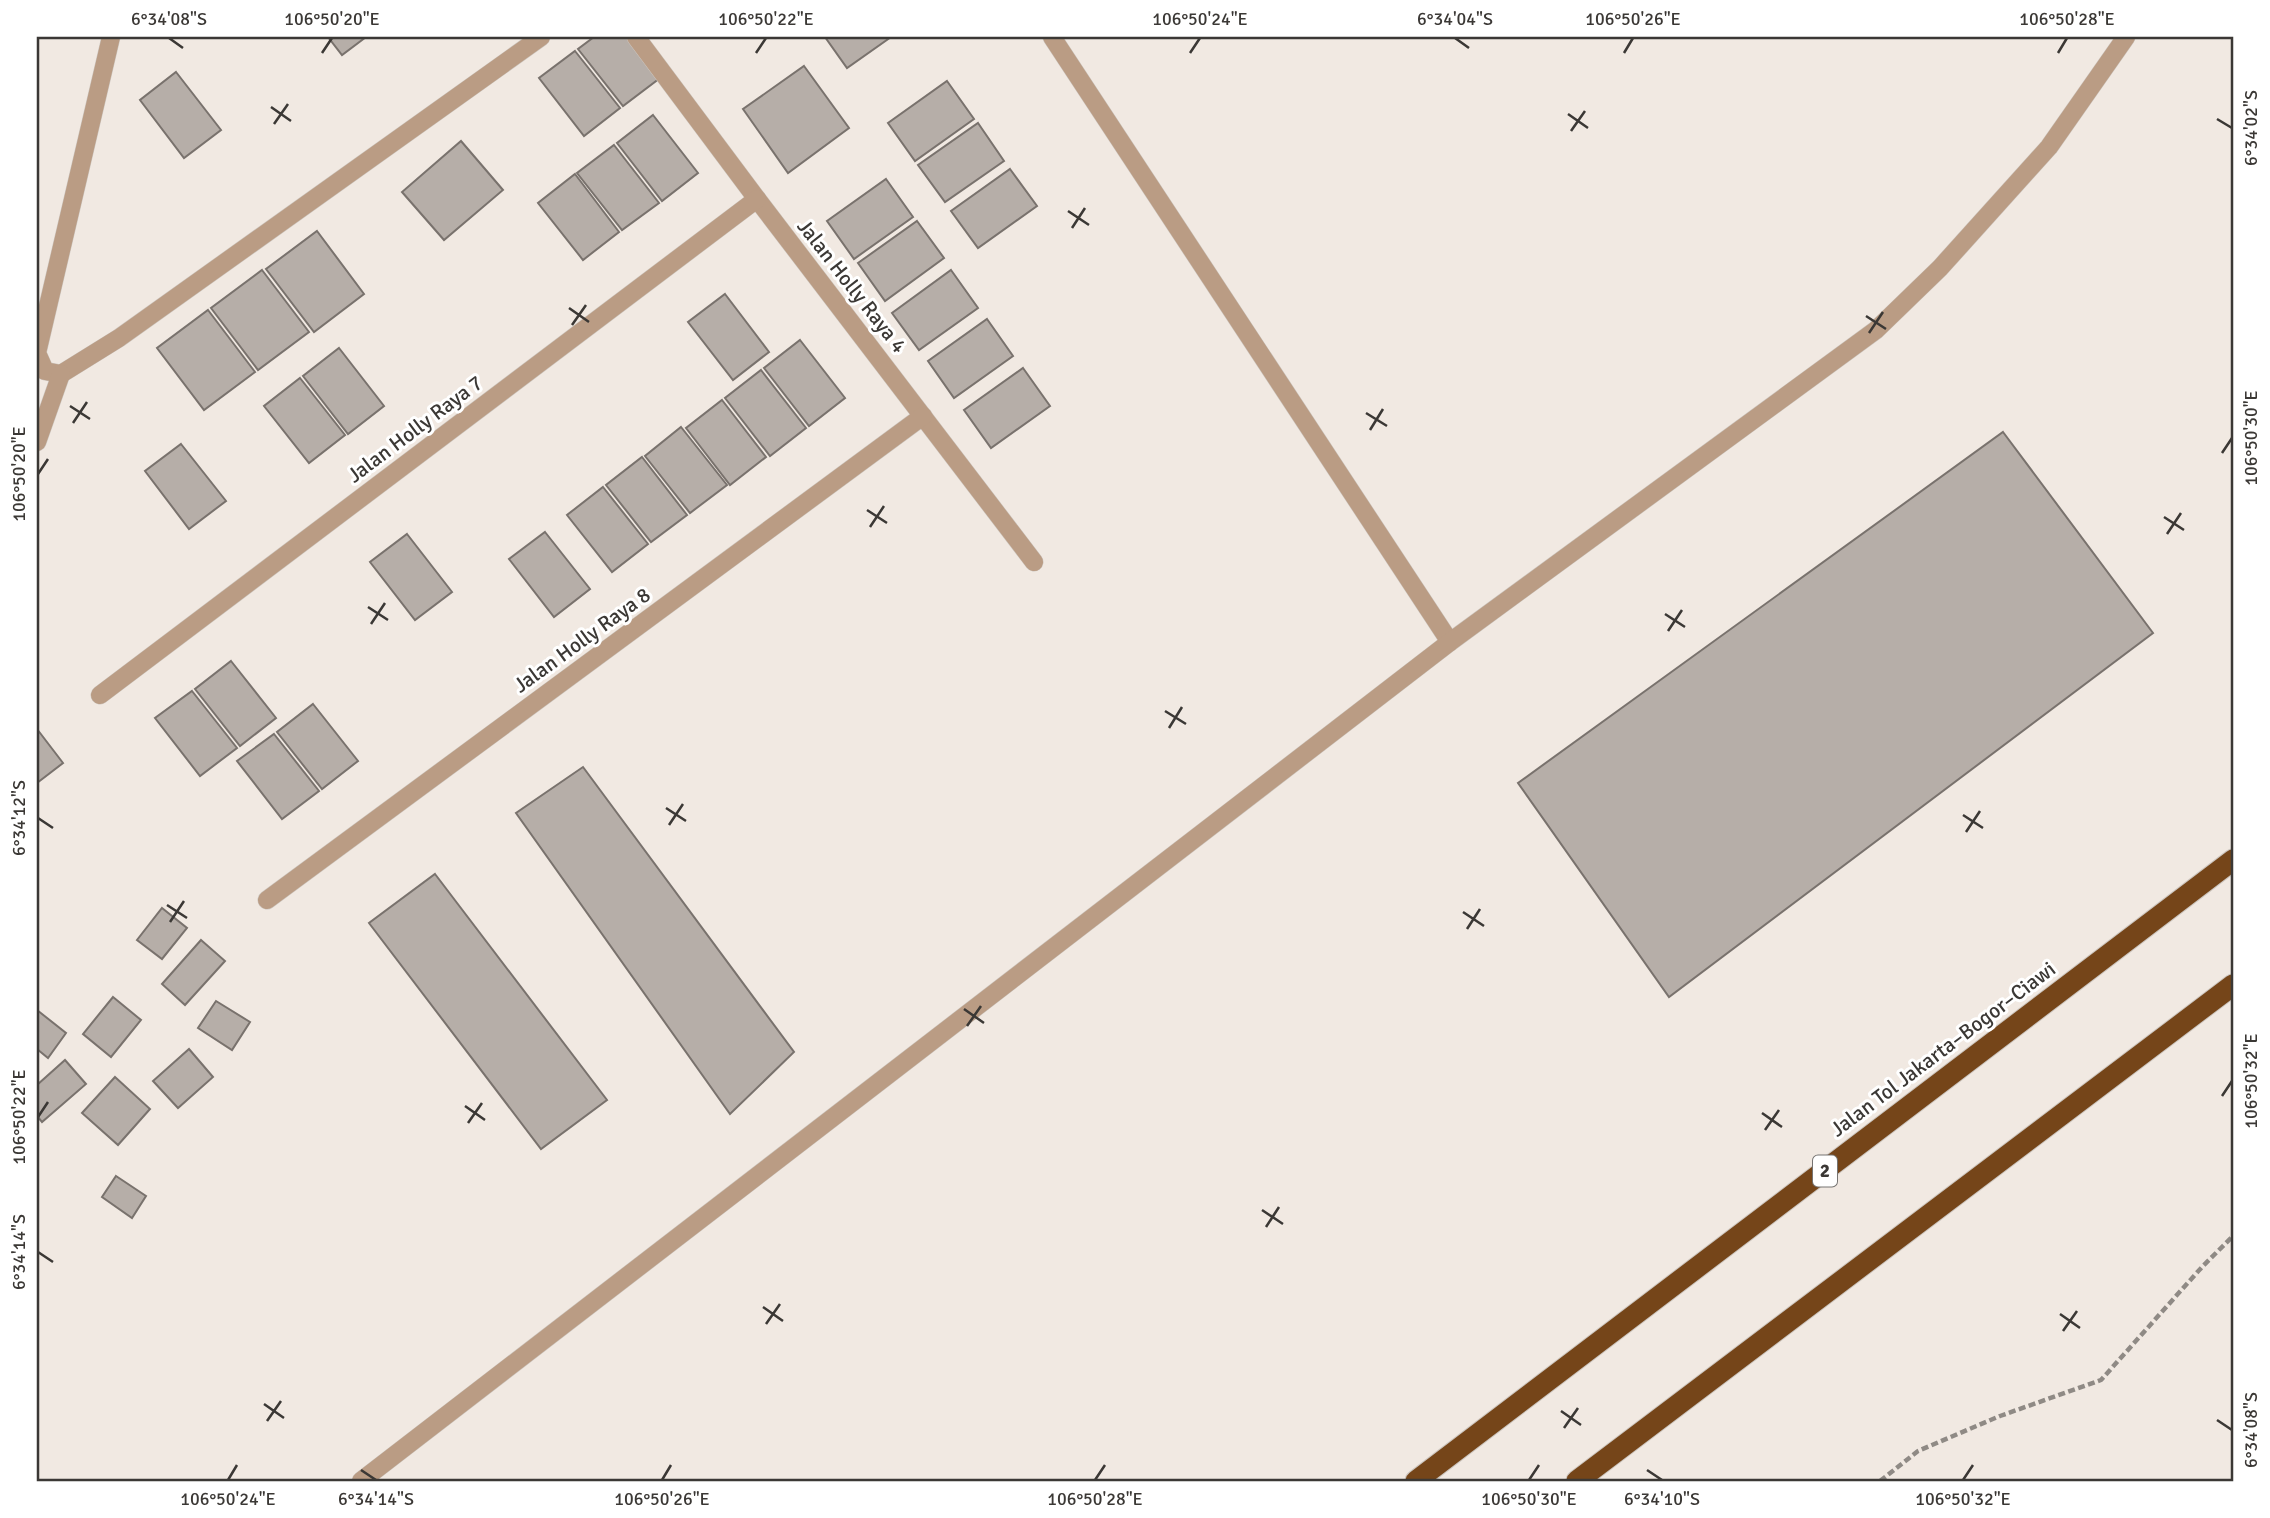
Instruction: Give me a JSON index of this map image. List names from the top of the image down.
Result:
{
  "streets": {
    "highway": ["Jalan Tol Jakarta–Bogor–Ciawi", "2"],
    "street": ["Jalan Holly Raya 4", "Jalan Holly Raya 7", "Jalan Holly Raya 8"]
  },
  "crossings": [
    ["Jalan Holly Raya 4", "Jalan Holly Raya 7"],
    ["Jalan Holly Raya 4", "Jalan Holly Raya 8"]
  ],
  "coordinates": [
    "6°34'08\"S",
    "106°50'20\"E",
    "106°50'22\"E",
    "106°50'24\"E",
    "6°34'04\"S",
    "106°50'26\"E",
    "106°50'28\"E",
    "6°34'02\"S",
    "106°50'30\"E",
    "6°34'12\"S",
    "106°50'32\"E",
    "6°34'14\"S",
    "6°34'10\"S"
  ]
}
